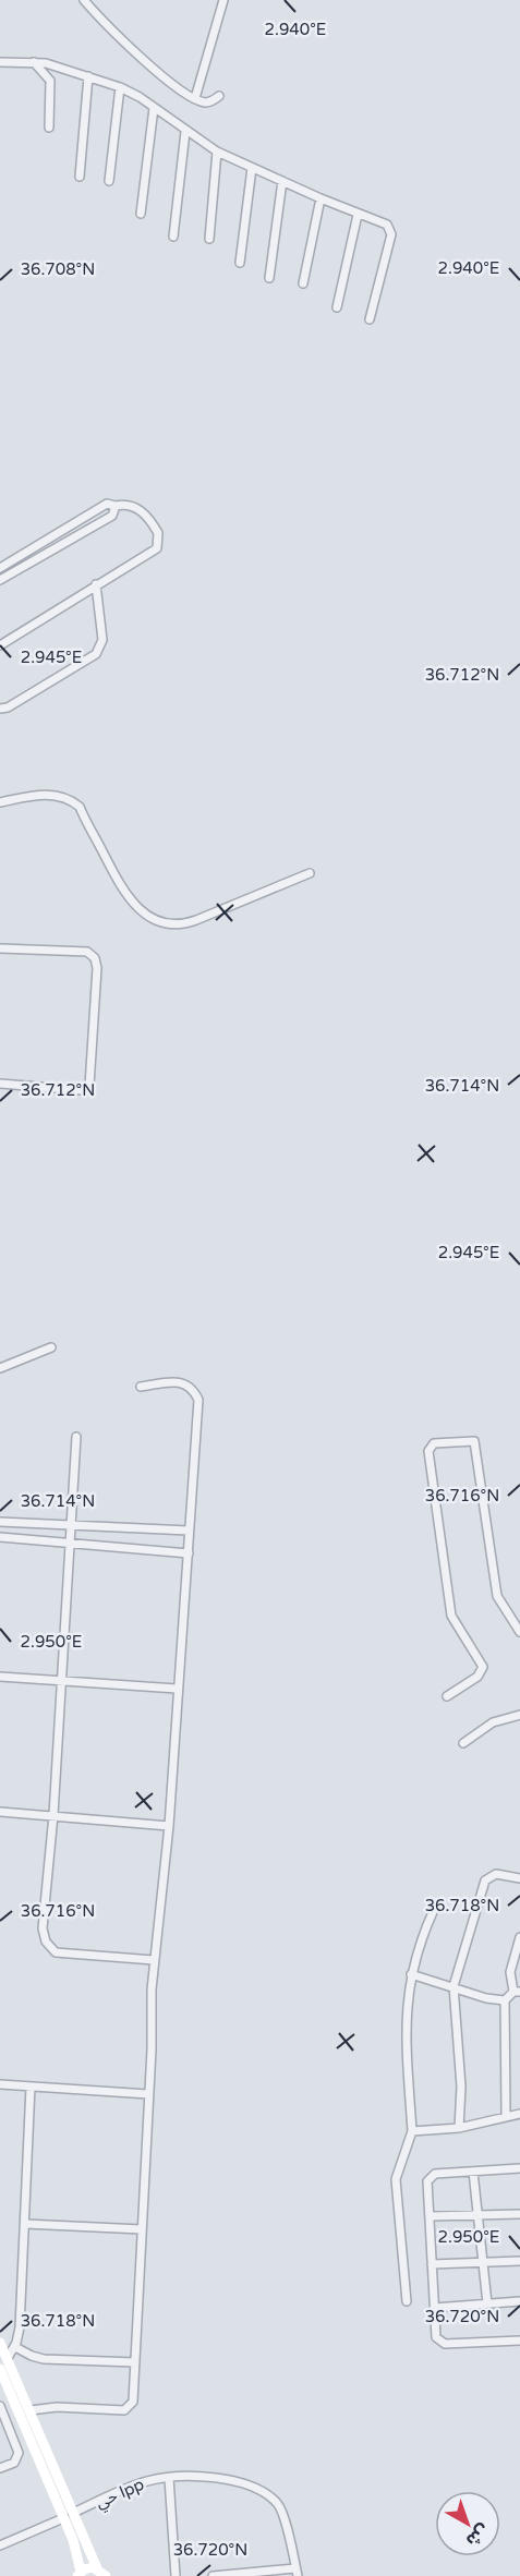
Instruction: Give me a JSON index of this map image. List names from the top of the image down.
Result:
{
  "streets": {
    "street": ["حي lpp"]
  },
  "north": "bottom right",
  "coordinates": [
    "2.940°E",
    "36.708°N",
    "2.945°E",
    "36.712°N",
    "36.714°N",
    "36.716°N",
    "2.950°E",
    "36.718°N",
    "36.720°N"
  ]
}
